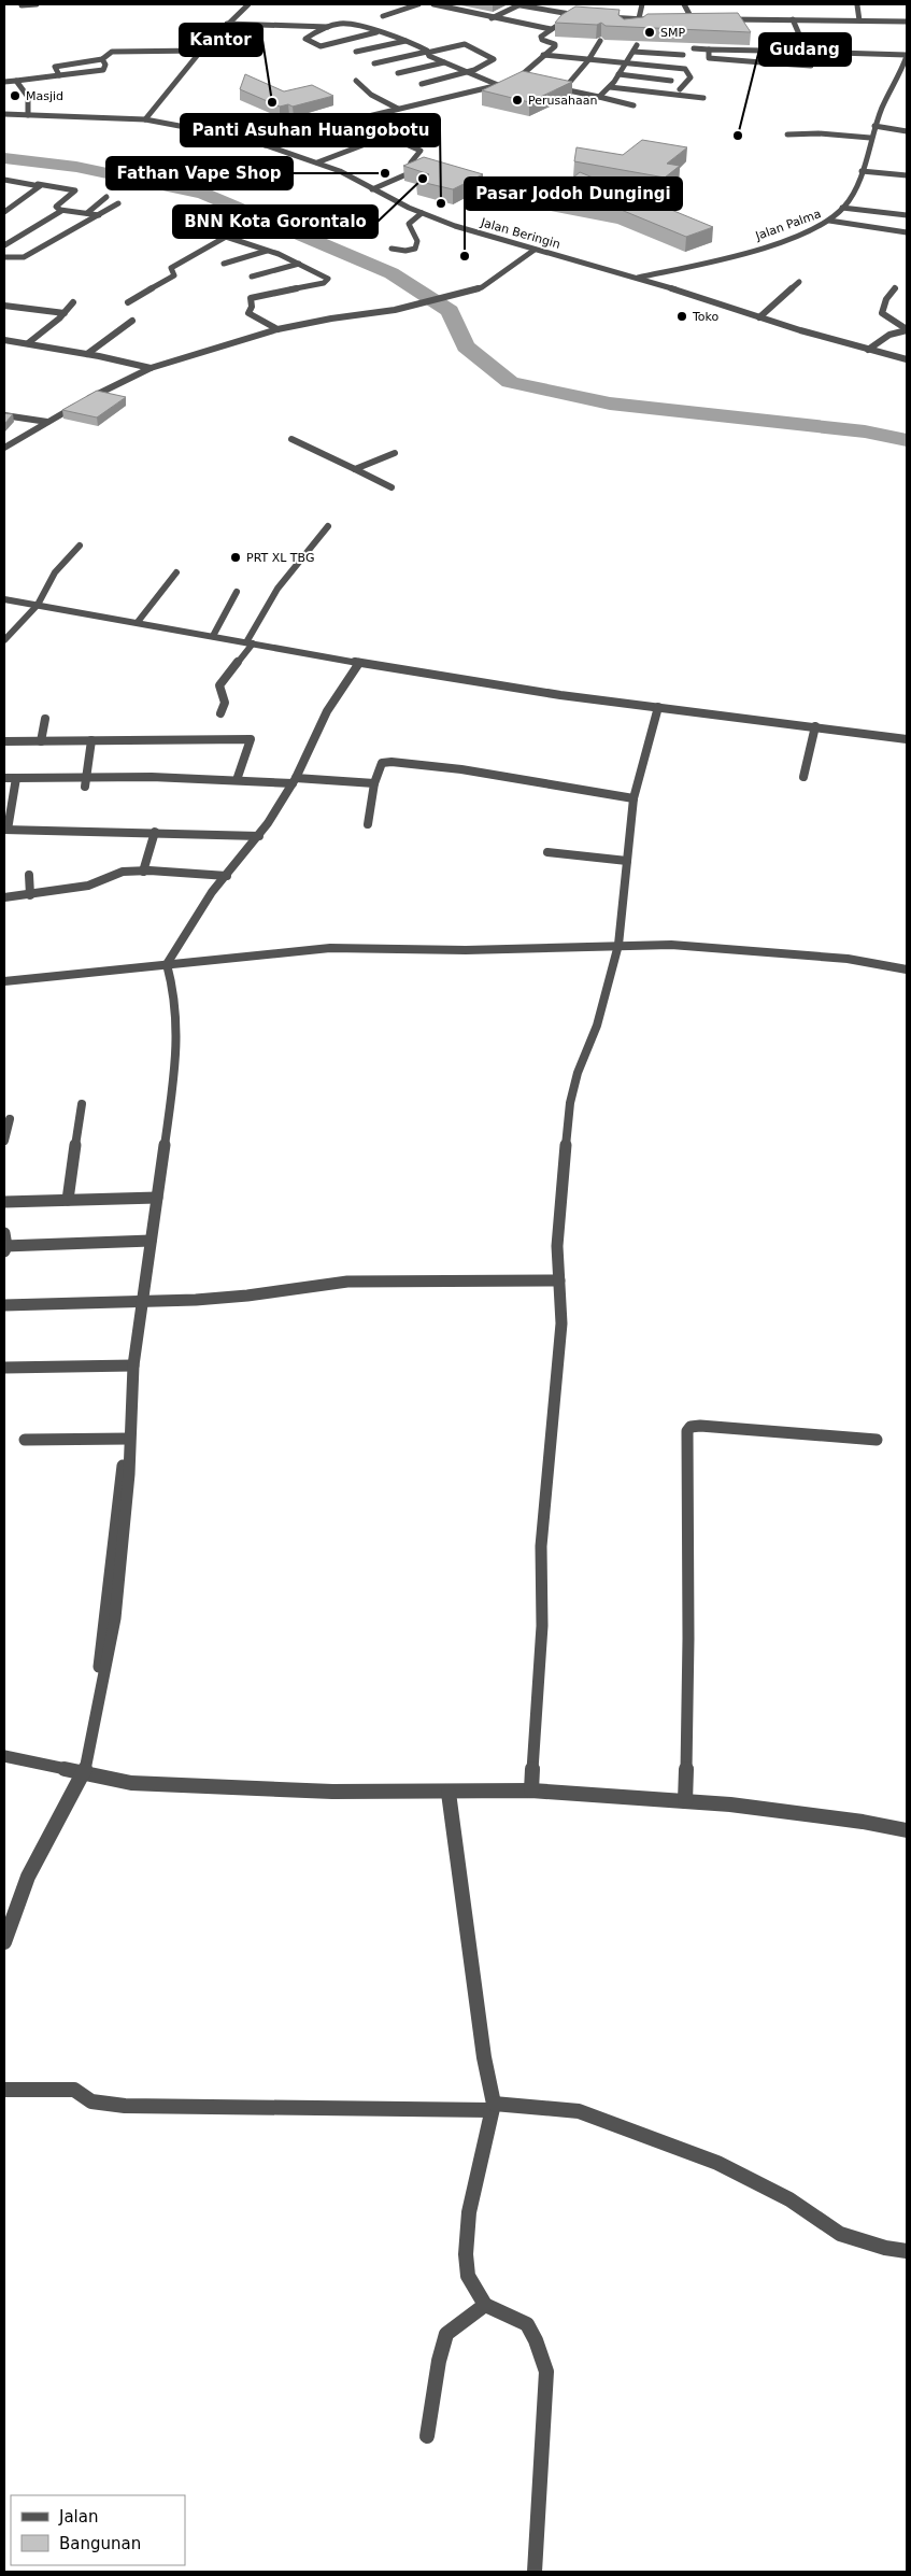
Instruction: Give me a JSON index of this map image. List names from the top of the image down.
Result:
{
  "streets": {
    "street": ["Jalan Palma", "Jalan Beringin"]
  },
  "crossings": [
    ["Jalan Palma", "Jalan Beringin"]
  ],
  "places": [
    "SMP",
    "Masjid",
    "Perusahaan",
    "Kantor",
    "Gudang",
    "Fathan Vape Shop",
    "BNN Kota Gorontalo",
    "Panti Asuhan Huangobotu",
    "Pasar Jodoh Dungingi",
    "Toko",
    "PRT XL TBG"
  ],
  "legend": ["Jalan", "Bangunan"]
}
